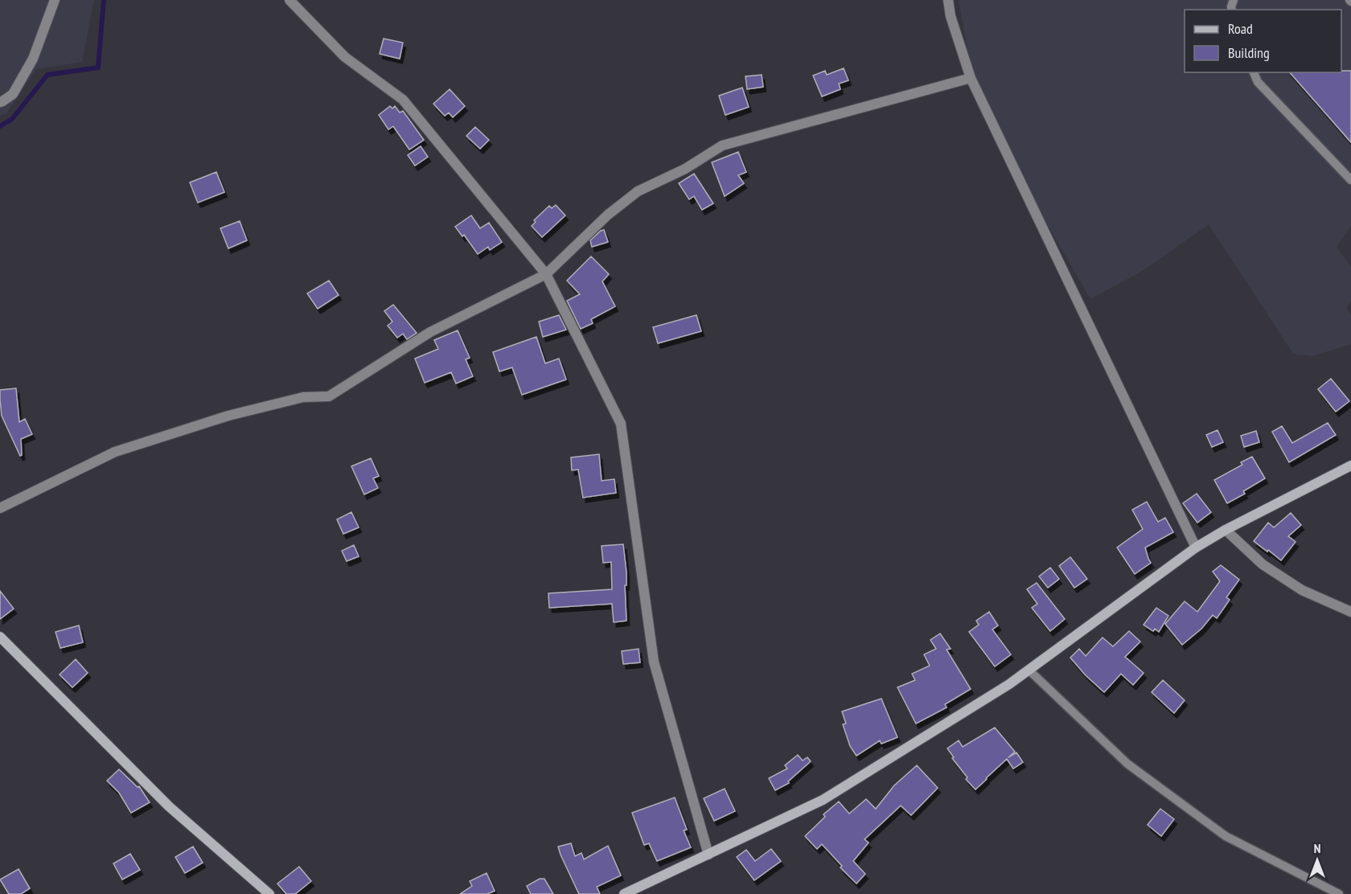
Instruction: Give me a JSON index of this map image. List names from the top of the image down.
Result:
{
  "legend": ["Road", "Building"],
  "north": "top"
}
